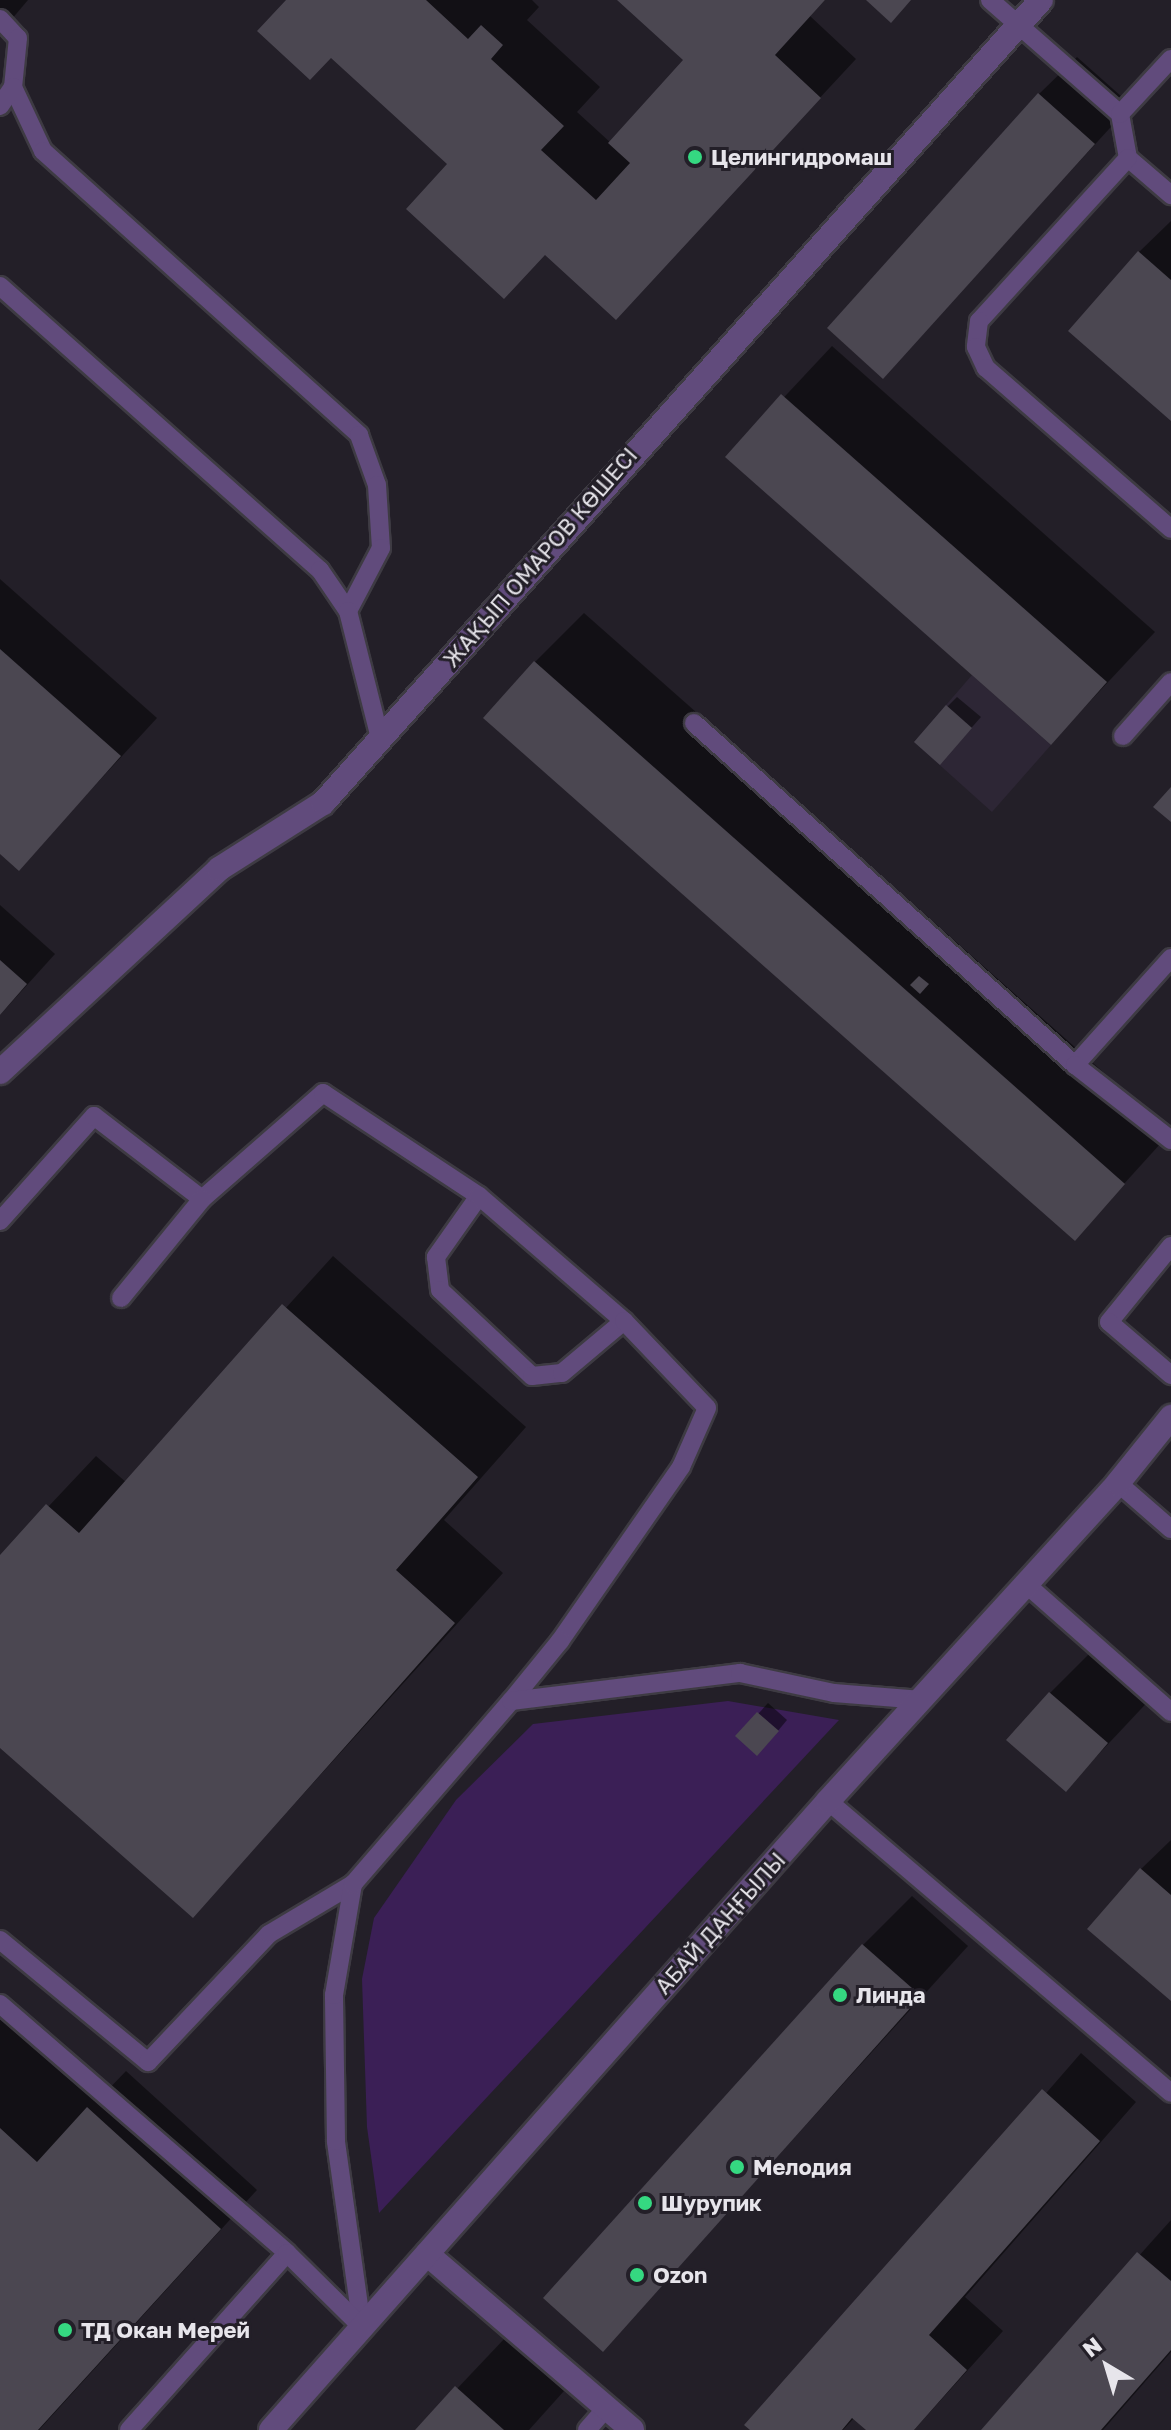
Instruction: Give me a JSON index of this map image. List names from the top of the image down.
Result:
{
  "streets": {
    "street": ["ЖАҚЫП ОМАРОВ КӨШЕСІ", "АБАЙ ДАҢҒЫЛЫ"]
  },
  "places": [
    "Целингидромаш",
    "Линда",
    "Мелодия",
    "Шурупик",
    "Ozon",
    "ТД Окан Мерей"
  ],
  "north": "top left"
}
